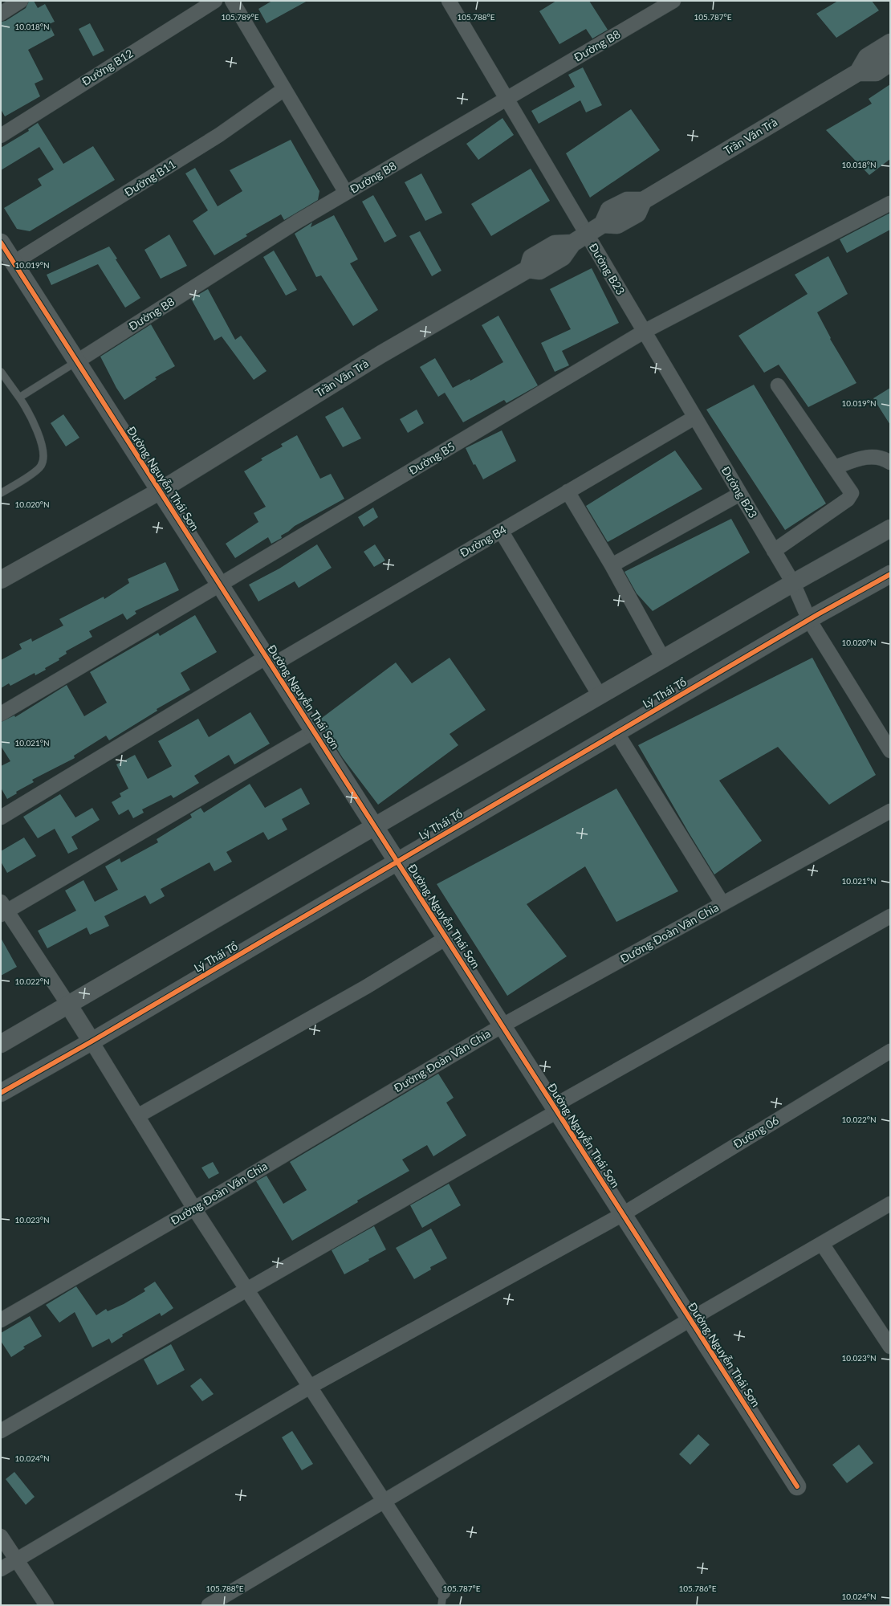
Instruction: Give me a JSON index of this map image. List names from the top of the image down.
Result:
{
  "streets": {
    "street": [
      "Đường B8",
      "Đường B12",
      "Trần Văn Trà",
      "Đường B11",
      "Đường B23",
      "Đường B5",
      "Đường Nguyễn Thái Sơn",
      "Đường B4",
      "Lý Thái Tổ",
      "Đường Đoàn Văn Chia",
      "Đường 06"
    ]
  },
  "crossings": [
    ["Đường B8", "Đường B23"],
    ["Đường B8", "Đường Nguyễn Thái Sơn"],
    ["Trần Văn Trà", "Đường B23"],
    ["Trần Văn Trà", "Đường Nguyễn Thái Sơn"],
    ["Đường B11", "Đường Nguyễn Thái Sơn"],
    ["Đường B23", "Đường B5"],
    ["Đường B23", "Đường B4"],
    ["Đường B23", "Lý Thái Tổ"],
    ["Đường B5", "Đường Nguyễn Thái Sơn"],
    ["Đường Nguyễn Thái Sơn", "Đường B4"],
    ["Đường Nguyễn Thái Sơn", "Lý Thái Tổ"],
    ["Đường Nguyễn Thái Sơn", "Đường Đoàn Văn Chia"],
    ["Đường Nguyễn Thái Sơn", "Đường 06"]
  ],
  "coordinates": [
    "105.789°E",
    "105.788°E",
    "105.787°E",
    "10.018°N",
    "10.019°N",
    "10.020°N",
    "10.021°N",
    "10.022°N",
    "10.023°N",
    "10.024°N",
    "105.786°E"
  ]
}
